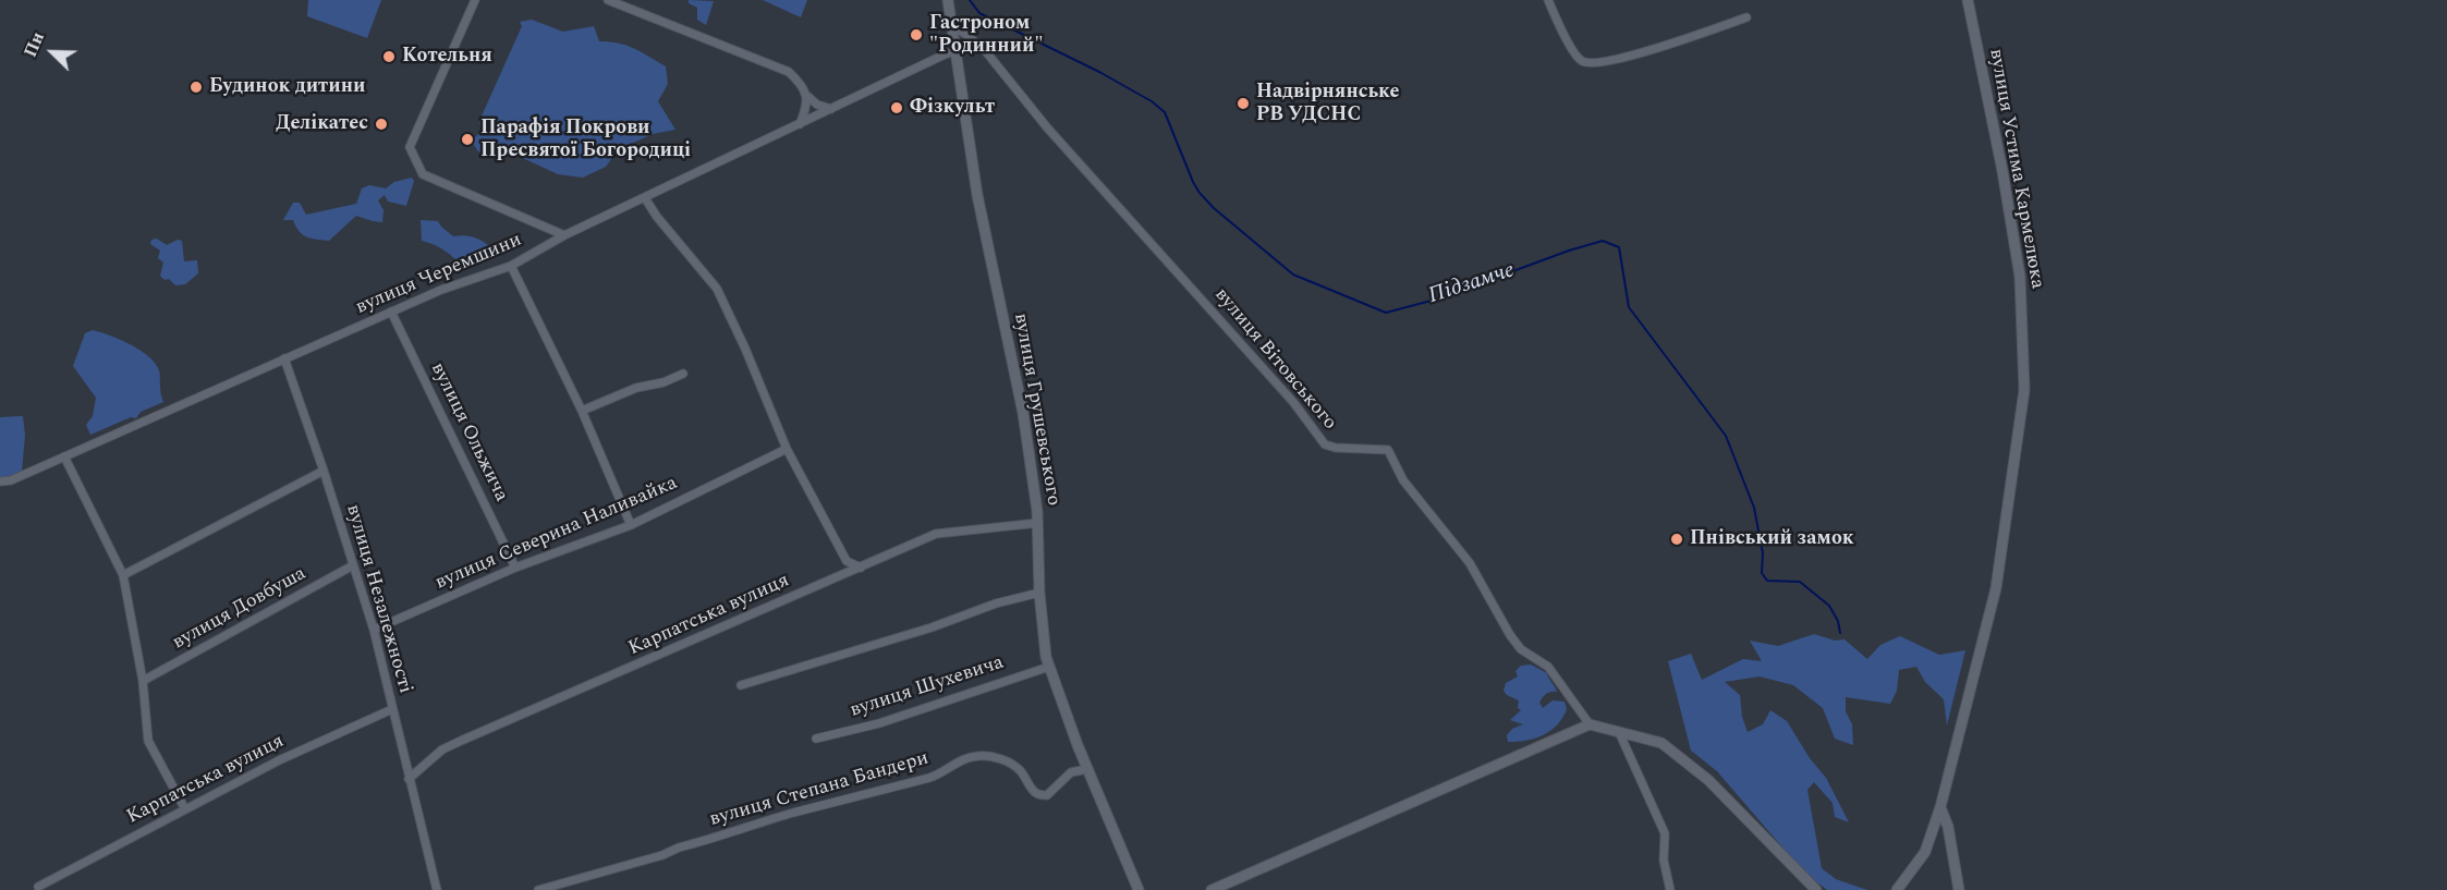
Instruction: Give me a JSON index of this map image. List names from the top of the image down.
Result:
{
  "streets": {
    "street": [
      "вулиця Устима Кармелюка",
      "вулиця Черемшини",
      "вулиця Вітовського",
      "вулиця Грушевського",
      "вулиця Ольжича",
      "вулиця Северина Наливайка",
      "вулиця Незалежності",
      "вулиця Довбуша",
      "Карпатська вулиця",
      "вулиця Шухевича",
      "вулиця Степана Бандери"
    ]
  },
  "crossings": [
    ["вулиця Черемшини", "вулиця Грушевського"],
    ["вулиця Черемшини", "вулиця Ольжича"],
    ["вулиця Черемшини", "вулиця Незалежності"],
    ["вулиця Вітовського", "вулиця Грушевського"],
    ["вулиця Грушевського", "Карпатська вулиця"],
    ["вулиця Грушевського", "вулиця Шухевича"],
    ["вулиця Грушевського", "вулиця Степана Бандери"],
    ["вулиця Ольжича", "вулиця Северина Наливайка"],
    ["вулиця Северина Наливайка", "вулиця Незалежності"],
    ["вулиця Незалежності", "вулиця Довбуша"],
    ["вулиця Незалежності", "Карпатська вулиця"]
  ],
  "water": ["Підзамче"],
  "places": [
    "Гастроном \"Родинний\"",
    "Котельня",
    "Будинок дитини",
    "Надвірнянське РВ УДСНС",
    "Фізкульт",
    "Делікатес",
    "Парафія Покрови Пресвятої Богородиці",
    "Пнівський замок"
  ],
  "north": "top left"
}
